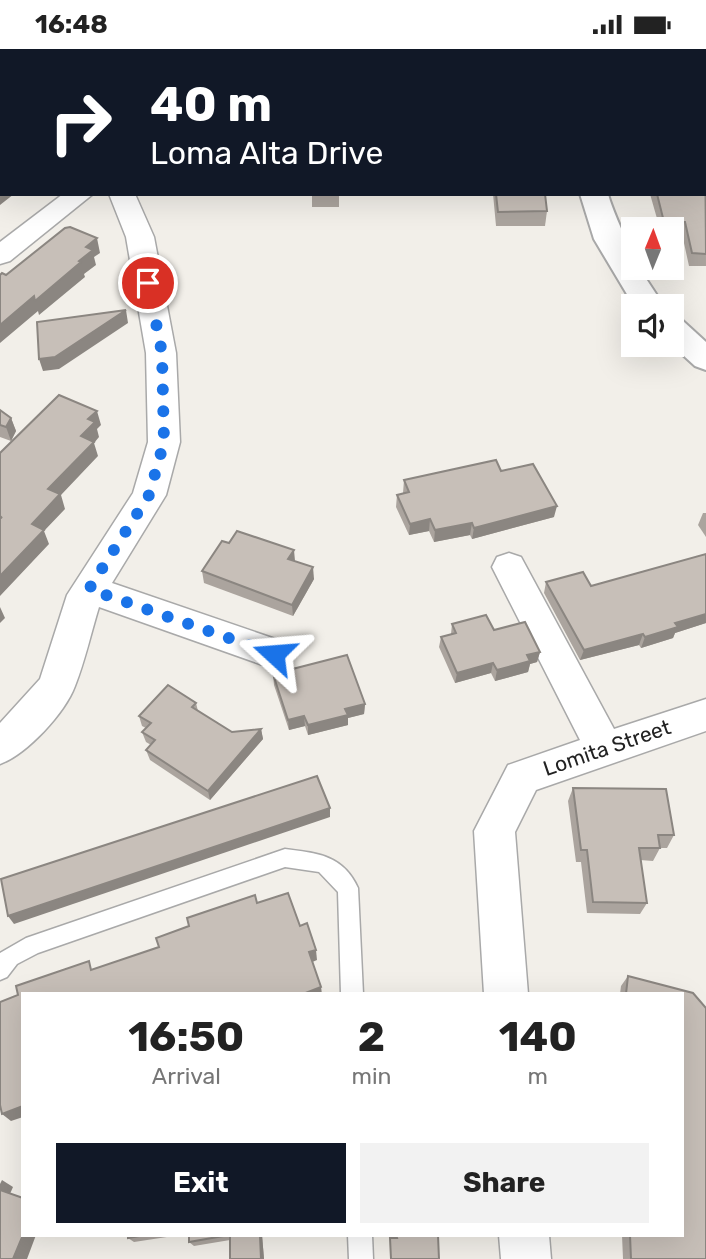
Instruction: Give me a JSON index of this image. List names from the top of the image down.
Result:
{
  "streets": {
    "street": ["Lomita Street"]
  },
  "north": "top",
  "page": {
    "status": "16:48",
    "turn": ["40 m", "Loma Alta Drive"],
    "eta": [
      "16:50",
      "Arrival",
      "2",
      "min",
      "140",
      "m"
    ],
    "buttons": ["Exit", "Share"]
  }
}
